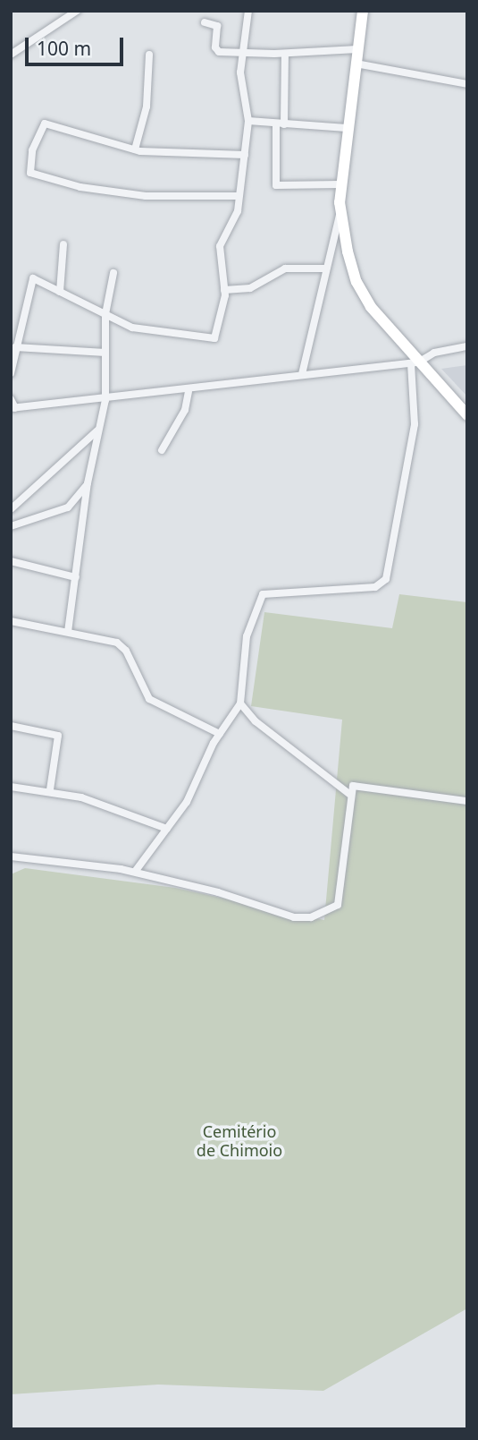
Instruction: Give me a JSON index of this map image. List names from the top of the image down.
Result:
{
  "parks": ["Cemitério de Chimoio"],
  "scale_bar": "100 m"
}
